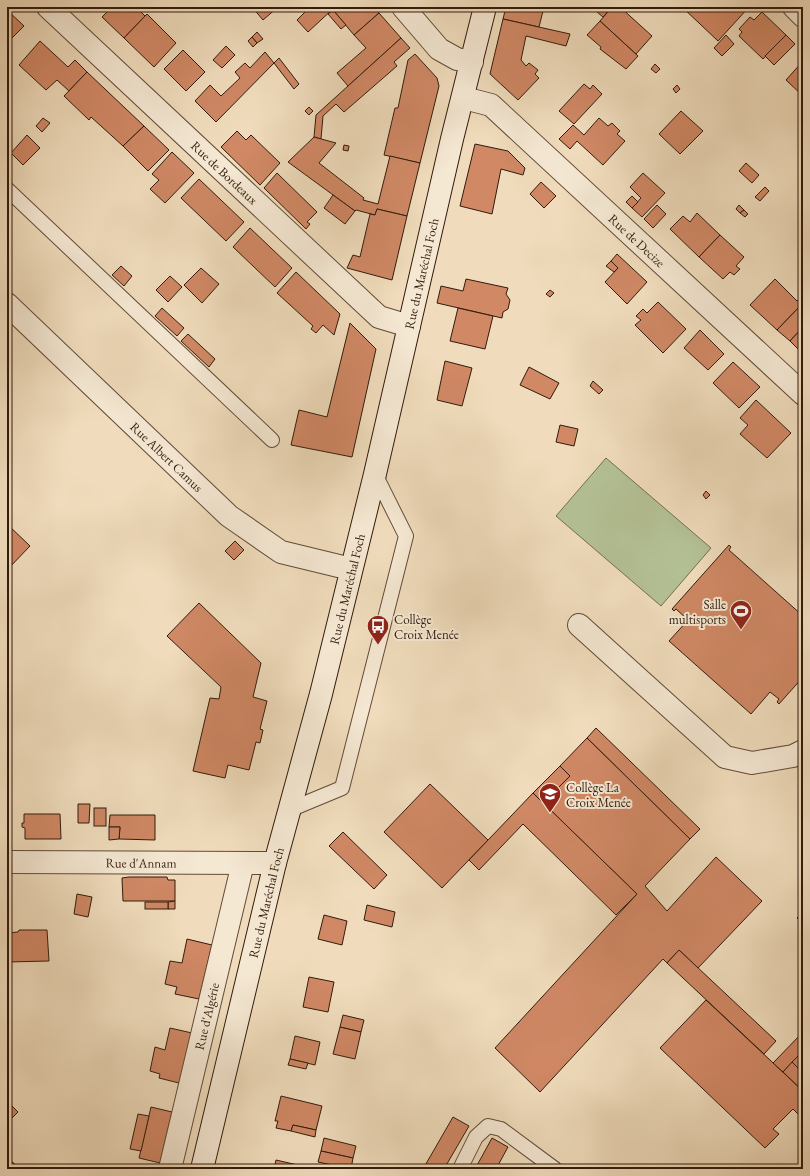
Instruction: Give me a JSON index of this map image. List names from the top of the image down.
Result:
{
  "streets": {
    "street": [
      "Rue de Bordeaux",
      "Rue de Decize",
      "Rue du Maréchal Foch",
      "Rue Albert Camus",
      "Rue d'Annam",
      "Rue d'Algérie"
    ]
  },
  "crossings": [
    ["Rue de Bordeaux", "Rue du Maréchal Foch"],
    ["Rue de Decize", "Rue du Maréchal Foch"],
    ["Rue du Maréchal Foch", "Rue Albert Camus"],
    ["Rue du Maréchal Foch", "Rue d'Annam"],
    ["Rue d'Annam", "Rue d'Algérie"]
  ],
  "places": {
    "sports": ["Salle multisports"],
    "bus stop": ["Collège Croix Menée"],
    "school or university": ["Collège La Croix Menée"]
  }
}
